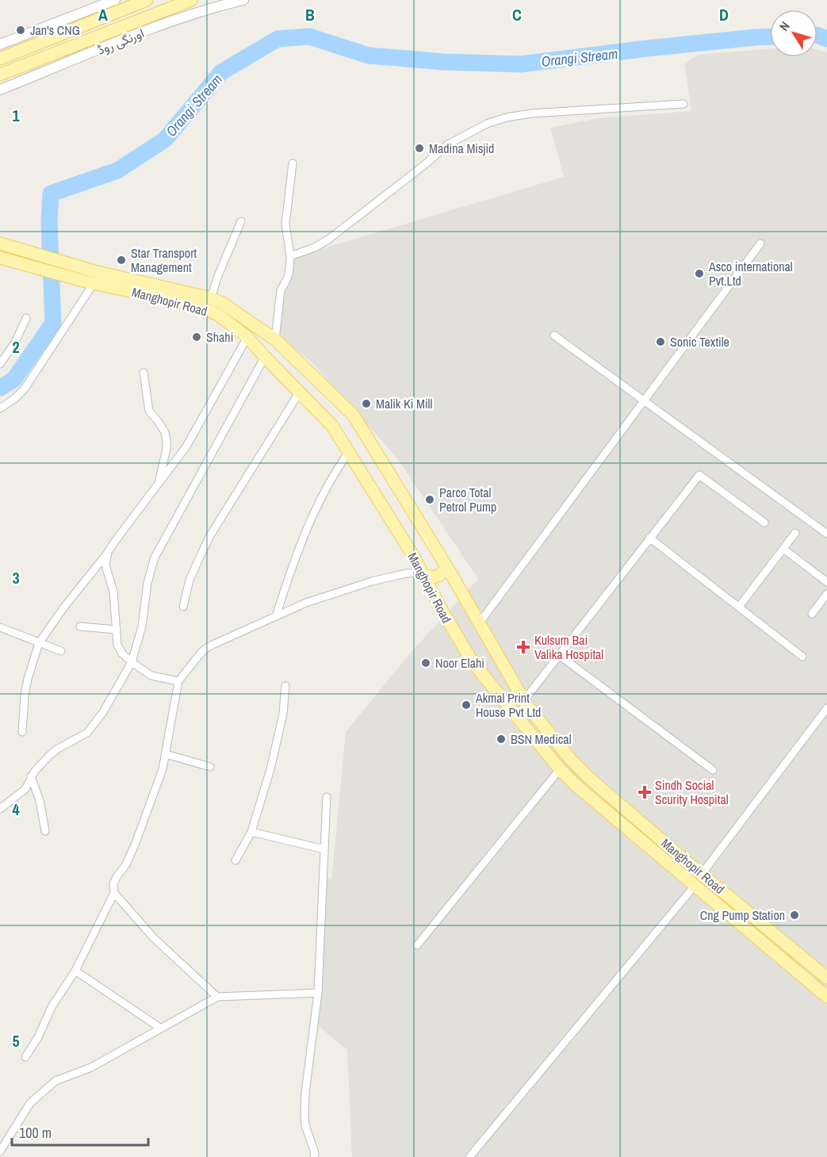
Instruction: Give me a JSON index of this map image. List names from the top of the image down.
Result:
{
  "streets": {
    "main road": ["Manghopir Road"],
    "street": ["اورنگی روڈ"]
  },
  "water": ["Orangi Stream"],
  "places": {
    "other": [
      "Jan's CNG",
      "Madina Misjid",
      "Star Transport Management",
      "Asco international Pvt.Ltd",
      "Shahi",
      "Sonic Textile",
      "Malik Ki Mill",
      "Parco Total Petrol Pump",
      "Noor Elahi",
      "Akmal Print House Pvt Ltd",
      "BSN Medical",
      "Cng Pump Station"
    ],
    "health": ["Kulsum Bai Valika Hospital", "Sindh Social Scurity Hospital"]
  },
  "scale_bar": "100 m",
  "north": "top left",
  "grid": {
    "columns": [
      "A",
      "B",
      "C",
      "D"
    ],
    "rows": [
      "1",
      "2",
      "3",
      "4",
      "5"
    ]
  }
}
